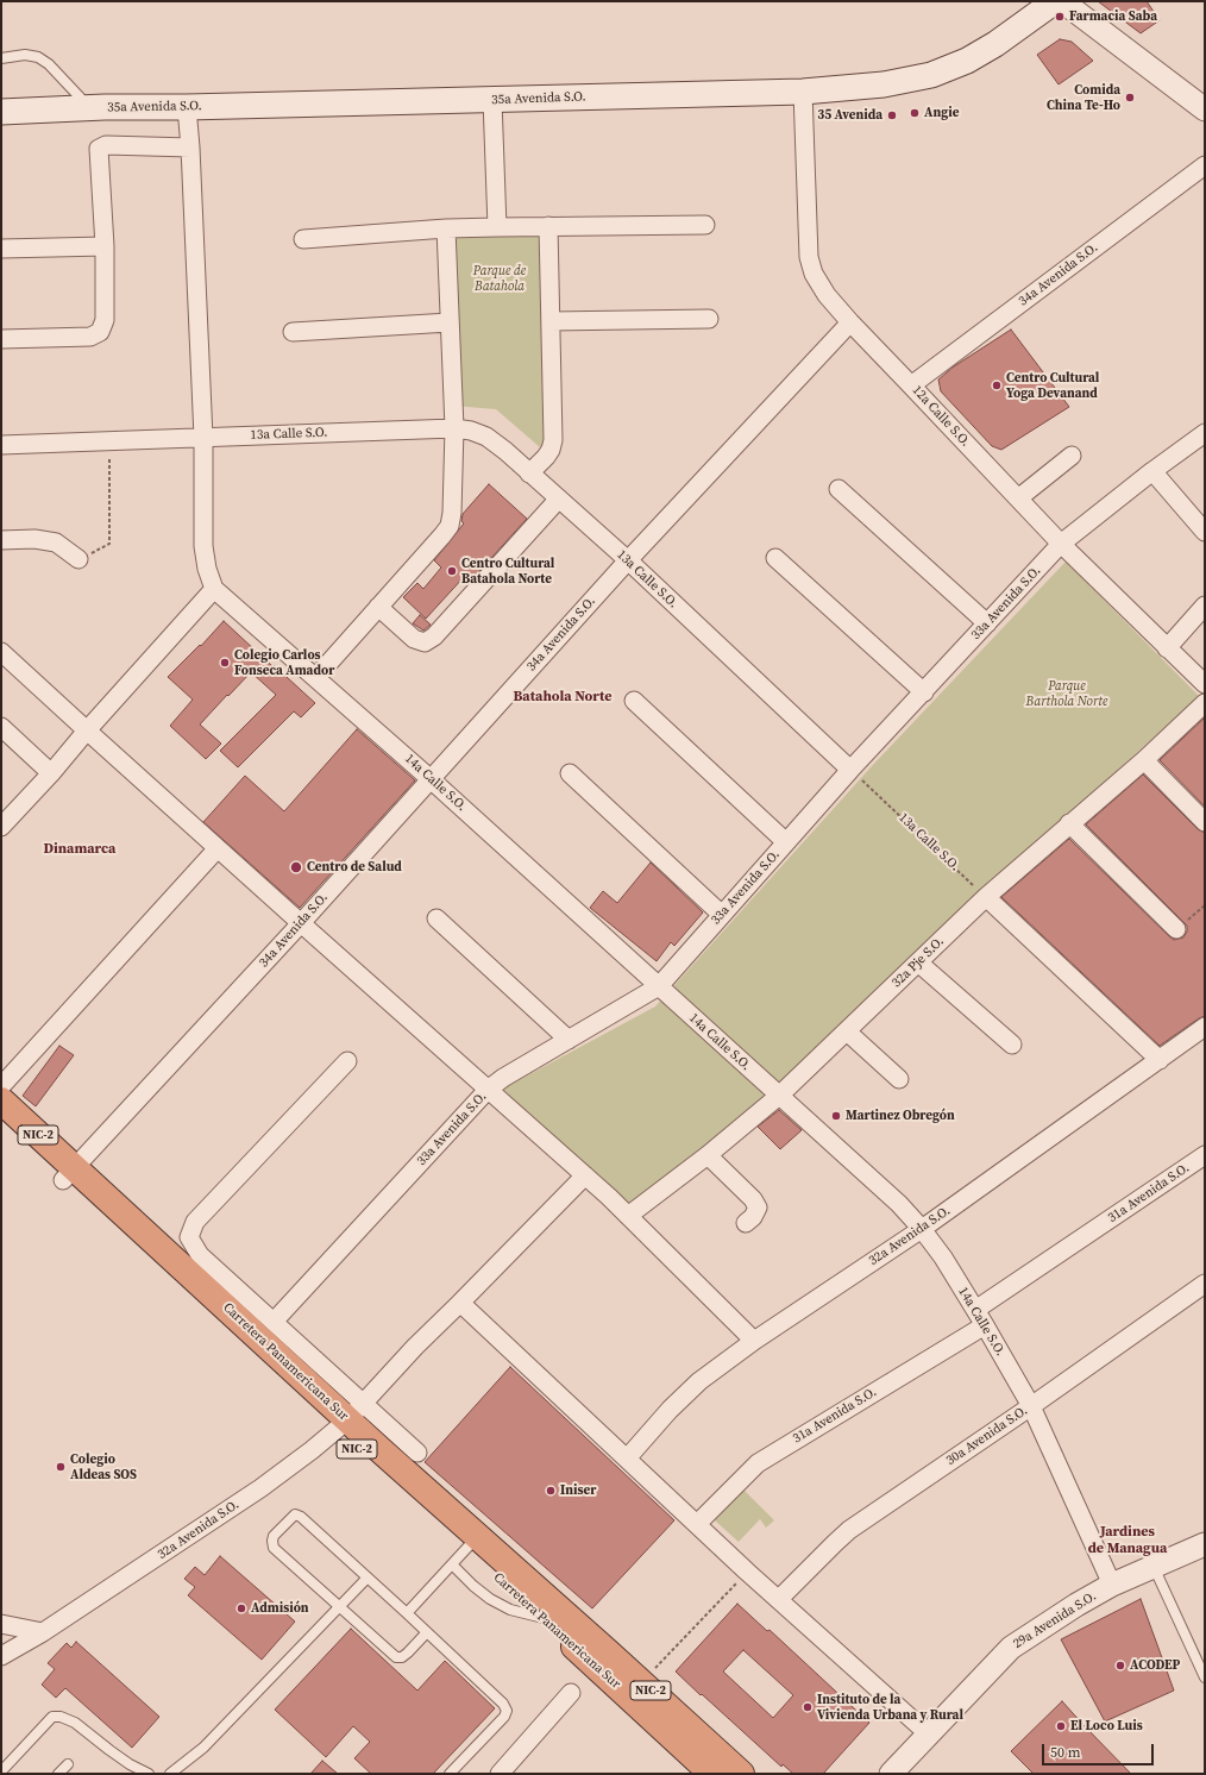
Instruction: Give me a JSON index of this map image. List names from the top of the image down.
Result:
{
  "streets": {
    "highway": ["NIC-2", "Carretera Panamericana Sur"],
    "main road": ["35a Avenida S.O."],
    "street": [
      "34a Avenida S.O.",
      "12a Calle S.O.",
      "13a Calle S.O.",
      "33a Avenida S.O.",
      "14a Calle S.O.",
      "32a Pje S.O.",
      "31a Avenida S.O.",
      "32a Avenida S.O.",
      "30a Avenida S.O.",
      "29a Avenida S.O."
    ]
  },
  "crossings": [
    ["35a Avenida S.O.", "12a Calle S.O."],
    ["34a Avenida S.O.", "12a Calle S.O."],
    ["34a Avenida S.O.", "13a Calle S.O."],
    ["34a Avenida S.O.", "14a Calle S.O."],
    ["34a Avenida S.O.", "Carretera Panamericana Sur"],
    ["12a Calle S.O.", "33a Avenida S.O."],
    ["13a Calle S.O.", "33a Avenida S.O."],
    ["13a Calle S.O.", "32a Pje S.O."],
    ["33a Avenida S.O.", "14a Calle S.O."],
    ["14a Calle S.O.", "32a Pje S.O."],
    ["14a Calle S.O.", "31a Avenida S.O."],
    ["14a Calle S.O.", "32a Avenida S.O."],
    ["14a Calle S.O.", "30a Avenida S.O."],
    ["14a Calle S.O.", "29a Avenida S.O."],
    ["32a Avenida S.O.", "Carretera Panamericana Sur"]
  ],
  "districts": ["Batahola Norte", "Dinamarca", "Jardines de Managua"],
  "parks": ["Parque de Batahola", "Parque Barthola Norte"],
  "places": [
    "Farmacia Saba",
    "Comida China Te-Ho",
    "Angie",
    "35 Avenida",
    "Centro Cultural Yoga Devanand",
    "Centro Cultural Batahola Norte",
    "Colegio Carlos Fonseca Amador",
    "Centro de Salud",
    "Martinez Obregón",
    "Colegio Aldeas SOS",
    "Iniser",
    "Admisión",
    "ACODEP",
    "Instituto de la Vivienda Urbana y Rural",
    "El Loco Luis"
  ],
  "scale_bar": "50 m"
}
